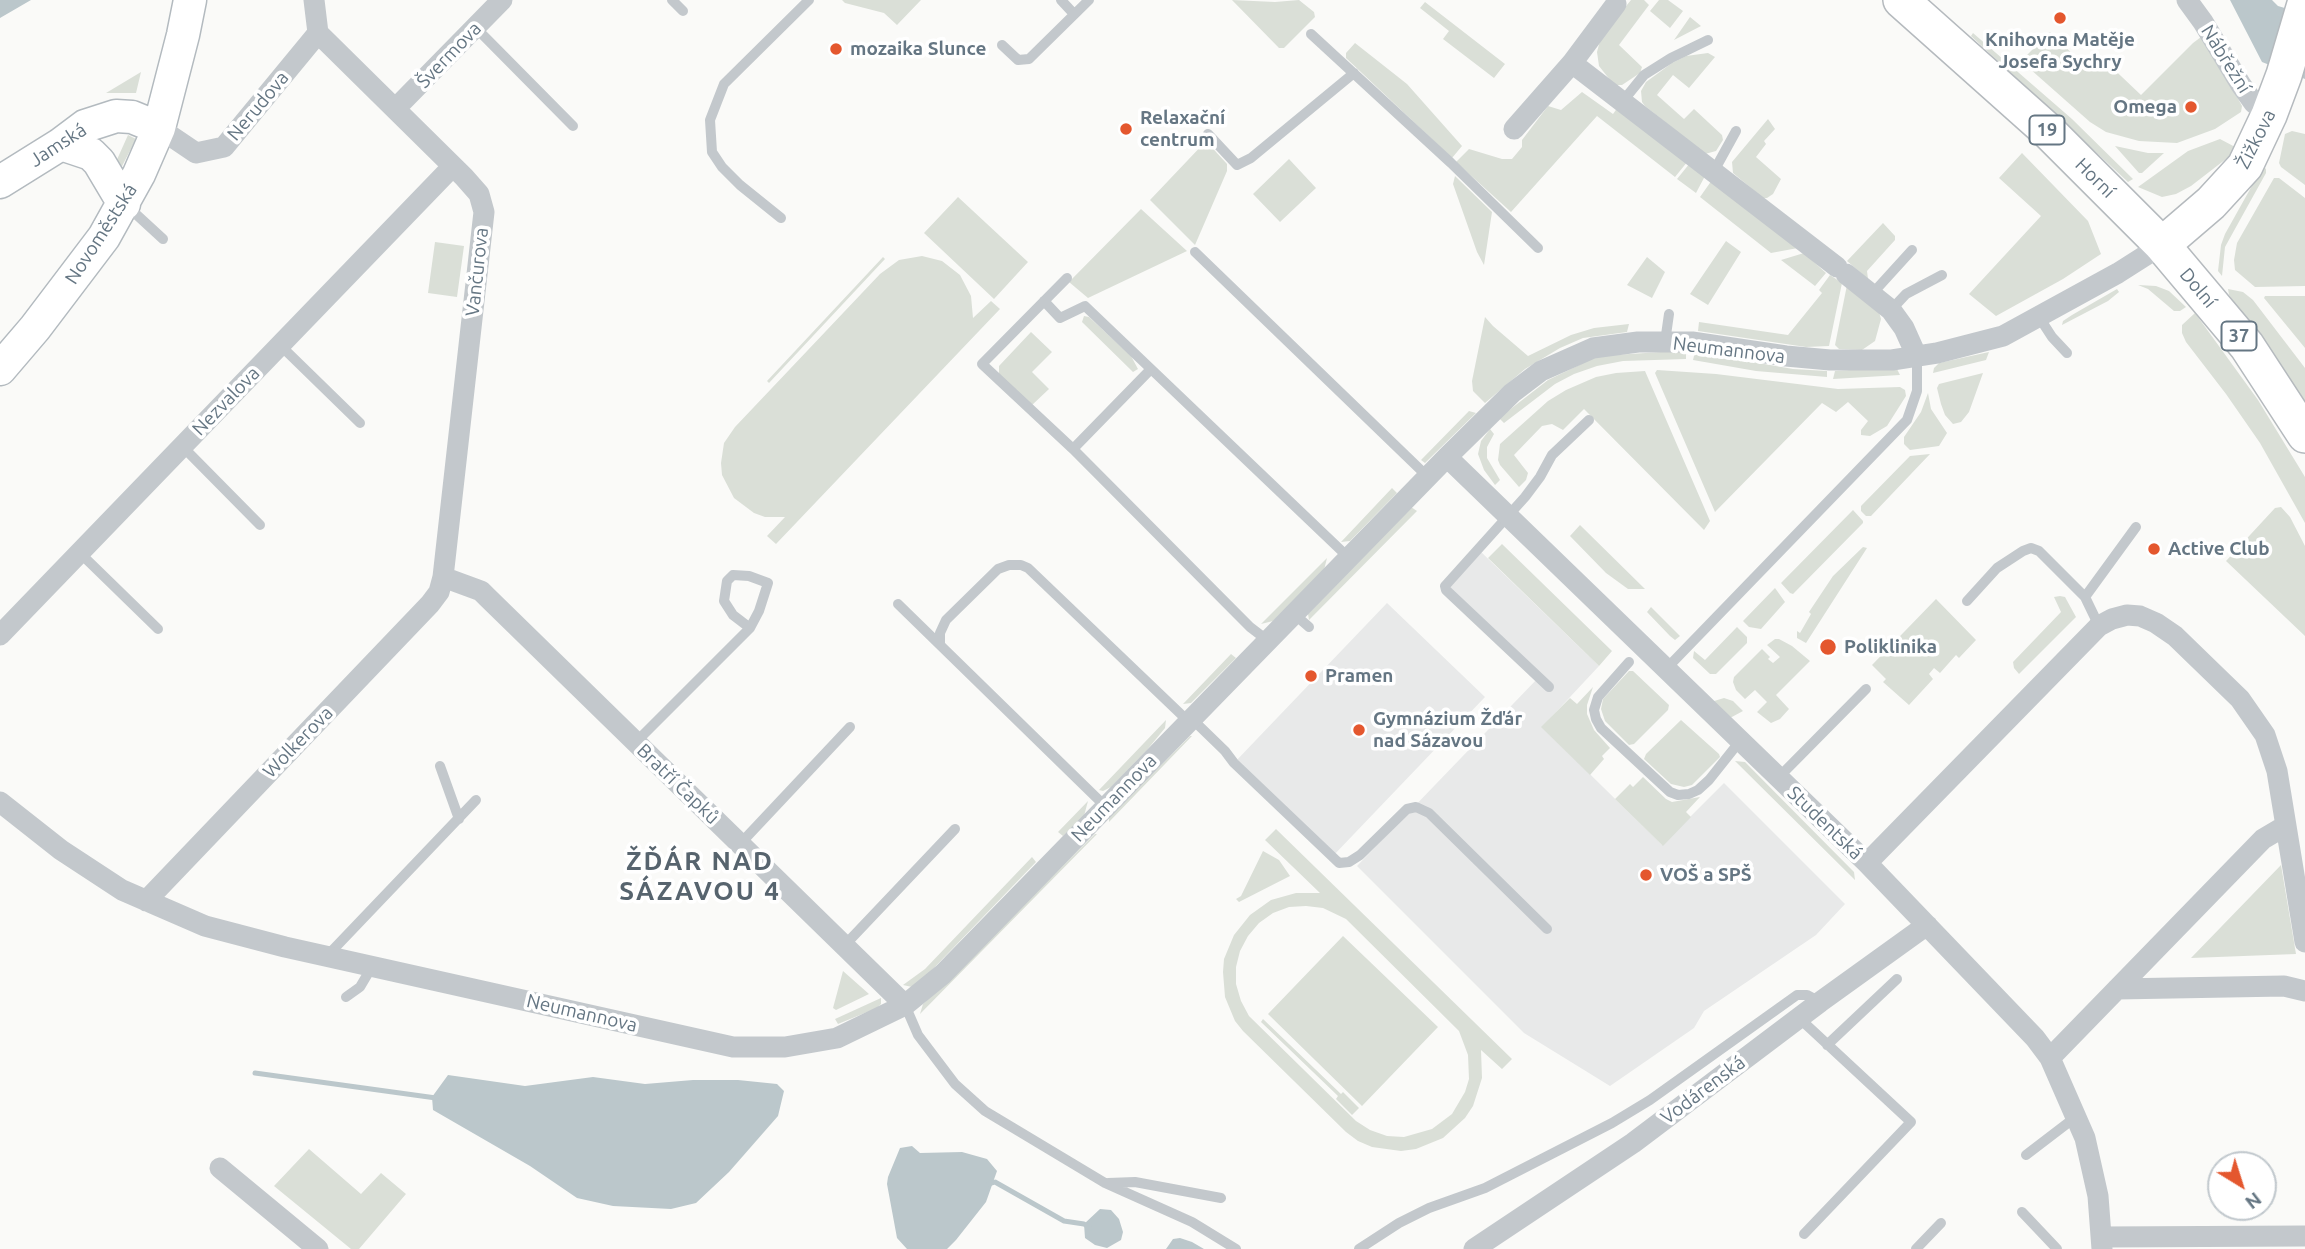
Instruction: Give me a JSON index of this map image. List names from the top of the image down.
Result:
{
  "streets": {
    "main road": [
      "19",
      "Žižkova",
      "Horní",
      "Dolní",
      "37"
    ],
    "street": [
      "Švermova",
      "Nábřežní",
      "Nerudova",
      "Jamská",
      "Novoměstská",
      "Vančurova",
      "Neumannova",
      "Nezvalova",
      "Wolkerova",
      "Bratří Čapků",
      "Studentská",
      "Vodárenská"
    ]
  },
  "crossings": [
    ["Švermova", "Vančurova"],
    ["Nábřežní", "Žižkova"],
    ["Nerudova", "Jamská"],
    ["Nerudova", "Novoměstská"],
    ["Nerudova", "Vančurova"],
    ["Žižkova", "Horní"],
    ["Žižkova", "Dolní"],
    ["Žižkova", "Neumannova"],
    ["Jamská", "Novoměstská"],
    ["Horní", "Dolní"],
    ["Horní", "Neumannova"],
    ["Vančurova", "Nezvalova"],
    ["Vančurova", "Wolkerova"],
    ["Vančurova", "Bratří Čapků"],
    ["Dolní", "Neumannova"],
    ["Neumannova", "Wolkerova"],
    ["Neumannova", "Bratří Čapků"],
    ["Neumannova", "Studentská"],
    ["Wolkerova", "Bratří Čapků"],
    ["Studentská", "Vodárenská"]
  ],
  "districts": ["ŽĎÁR NAD SÁZAVOU 4"],
  "places": [
    "Knihovna Matěje Josefa Sychry",
    "mozaika Slunce",
    "Omega",
    "Relaxační centrum",
    "Active Club",
    "Poliklinika",
    "Pramen",
    "Gymnázium Žďár nad Sázavou",
    "VOŠ a SPŠ"
  ],
  "north": "bottom right"
}
